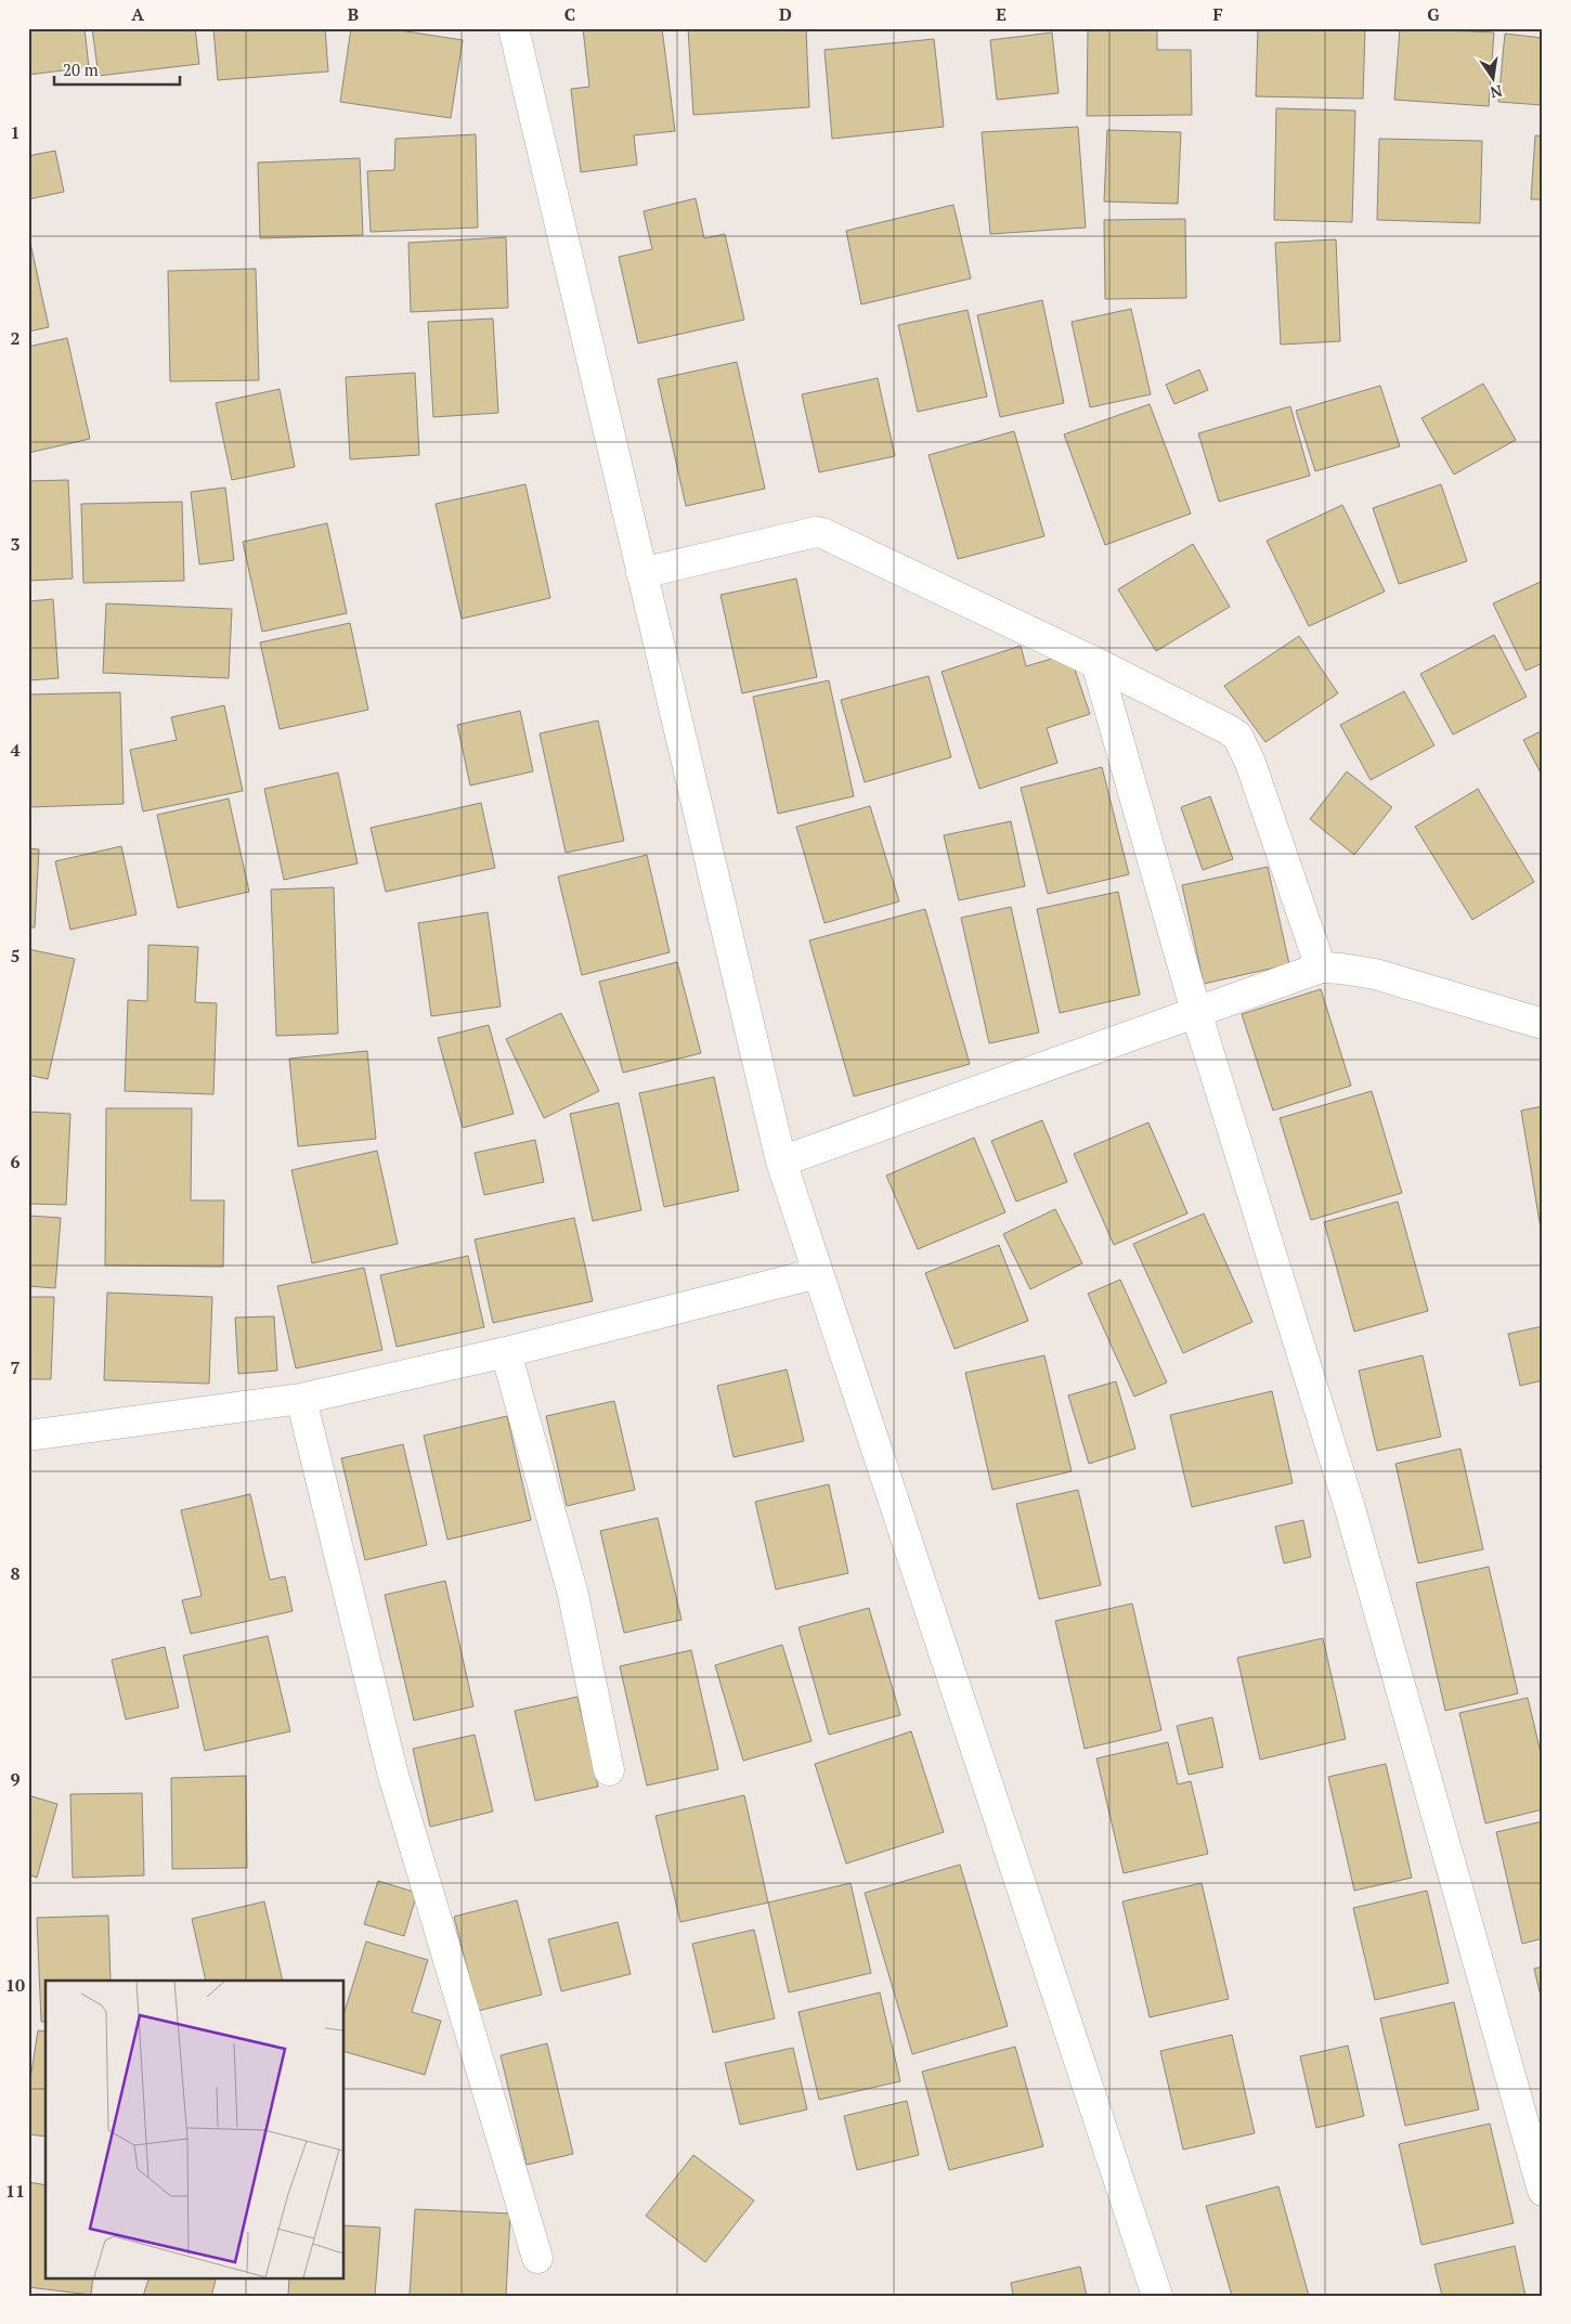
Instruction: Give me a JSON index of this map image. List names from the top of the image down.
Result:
{
  "scale_bar": "20 m",
  "north": "bottom",
  "grid": {
    "columns": [
      "A",
      "B",
      "C",
      "D",
      "E",
      "F",
      "G"
    ],
    "rows": [
      "1",
      "2",
      "3",
      "4",
      "5",
      "6",
      "7",
      "8",
      "9",
      "10",
      "11"
    ]
  }
}
